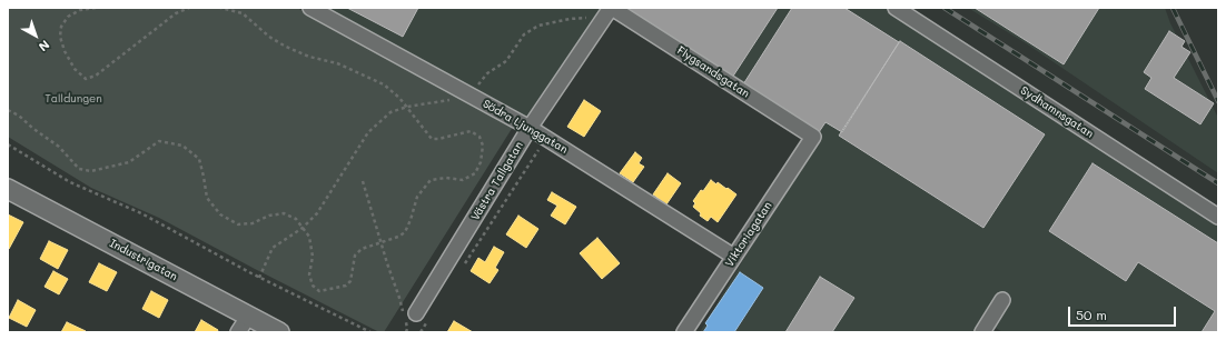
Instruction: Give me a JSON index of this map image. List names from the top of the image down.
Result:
{
  "streets": {
    "street": [
      "Flygsandsgatan",
      "Sydhamnsgatan",
      "Södra Ljunggatan",
      "Västra Tallgatan",
      "Viktoriagatan",
      "Industrigatan"
    ]
  },
  "crossings": [
    ["Flygsandsgatan", "Västra Tallgatan"],
    ["Flygsandsgatan", "Viktoriagatan"],
    ["Södra Ljunggatan", "Västra Tallgatan"],
    ["Södra Ljunggatan", "Viktoriagatan"]
  ],
  "parks": ["Talldungen"],
  "scale_bar": "50 m",
  "north": "bottom right"
}
